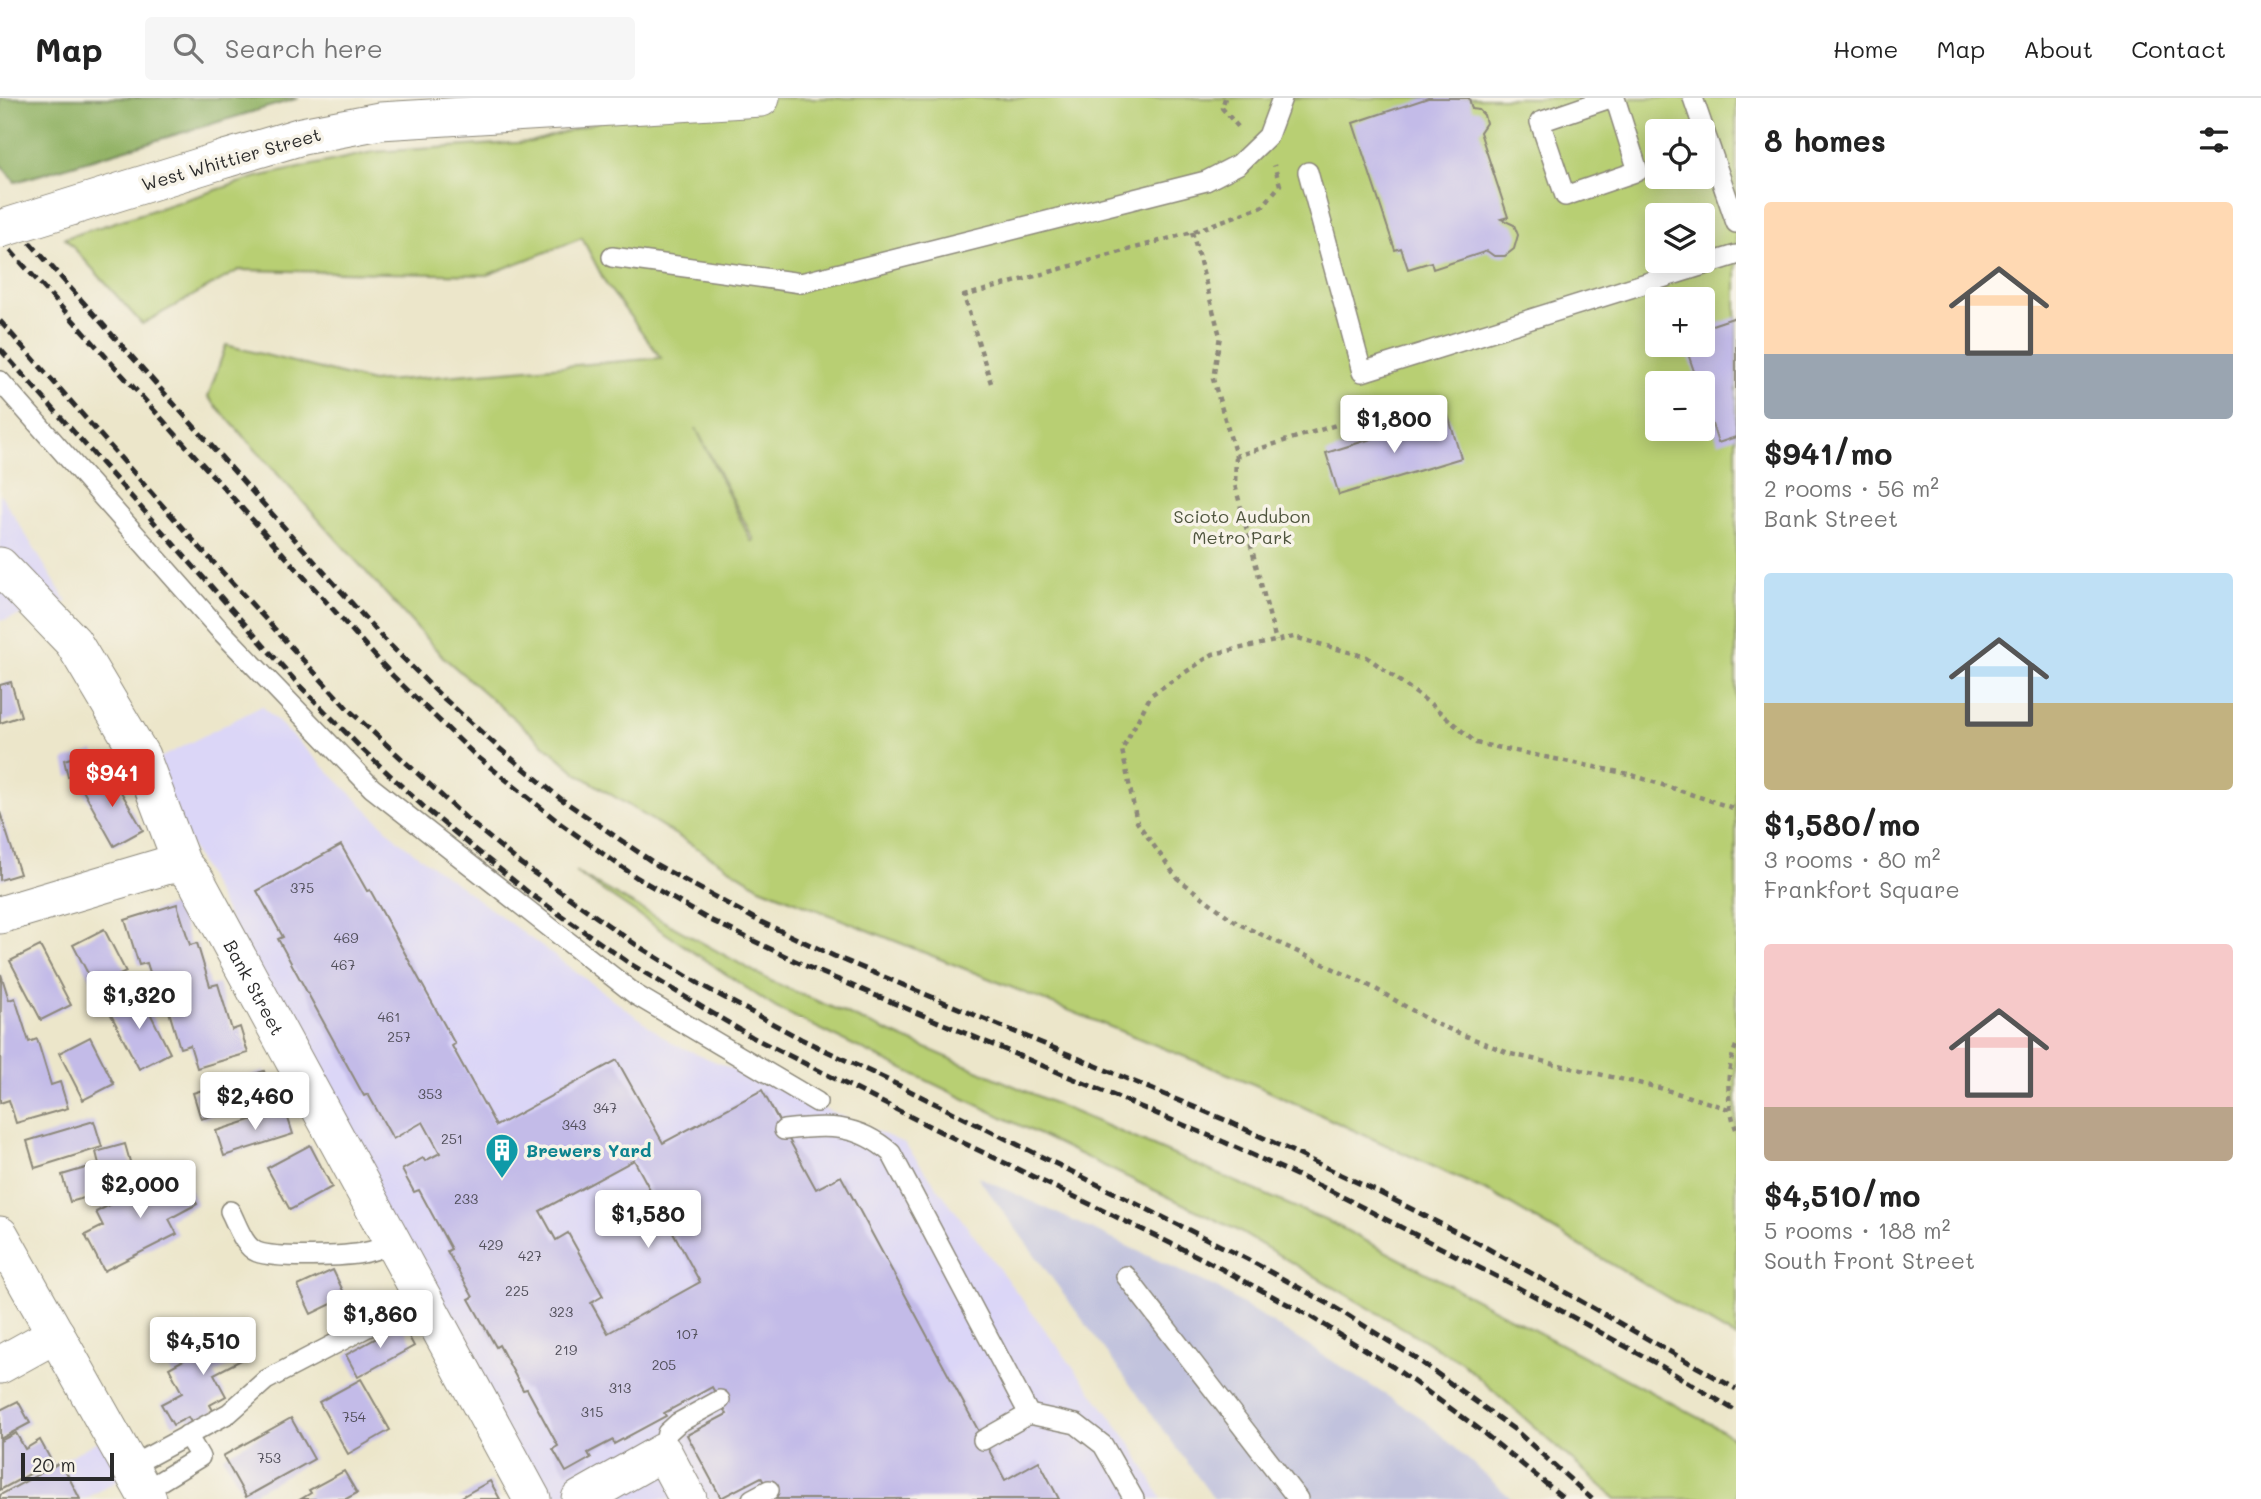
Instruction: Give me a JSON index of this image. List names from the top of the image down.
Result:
{
  "streets": {
    "street": ["West Whittier Street", "Bank Street"]
  },
  "parks": ["Scioto Audubon Metro Park"],
  "places": {
    "building": ["Brewers Yard"]
  },
  "house_numbers": [
    "375",
    "469",
    "467",
    "461",
    "257",
    "353",
    "347",
    "343",
    "251",
    "233",
    "429",
    "427",
    "225",
    "323",
    "107",
    "219",
    "205",
    "313",
    "315",
    "754",
    "753"
  ],
  "scale_bar": "20 m",
  "page": {
    "header": "Map",
    "search": "Search here",
    "nav": [
      "Home",
      "Map",
      "About",
      "Contact"
    ],
    "heading": "8 homes",
    "map_buttons": ["+", "−"],
    "list": [
      {
        "name": "$941/mo",
        "note": "2 rooms · 56 m² · Bank Street"
      },
      {
        "name": "$1,580/mo",
        "note": "3 rooms · 80 m² · Frankfort Square"
      },
      {
        "name": "$4,510/mo",
        "note": "5 rooms · 188 m² · South Front Street"
      }
    ],
    "price": [
      "$1,800",
      "$941",
      "$1,320",
      "$2,460",
      "$2,000",
      "$1,580",
      "$1,860",
      "$4,510"
    ],
    "scale": "20 m"
  }
}
